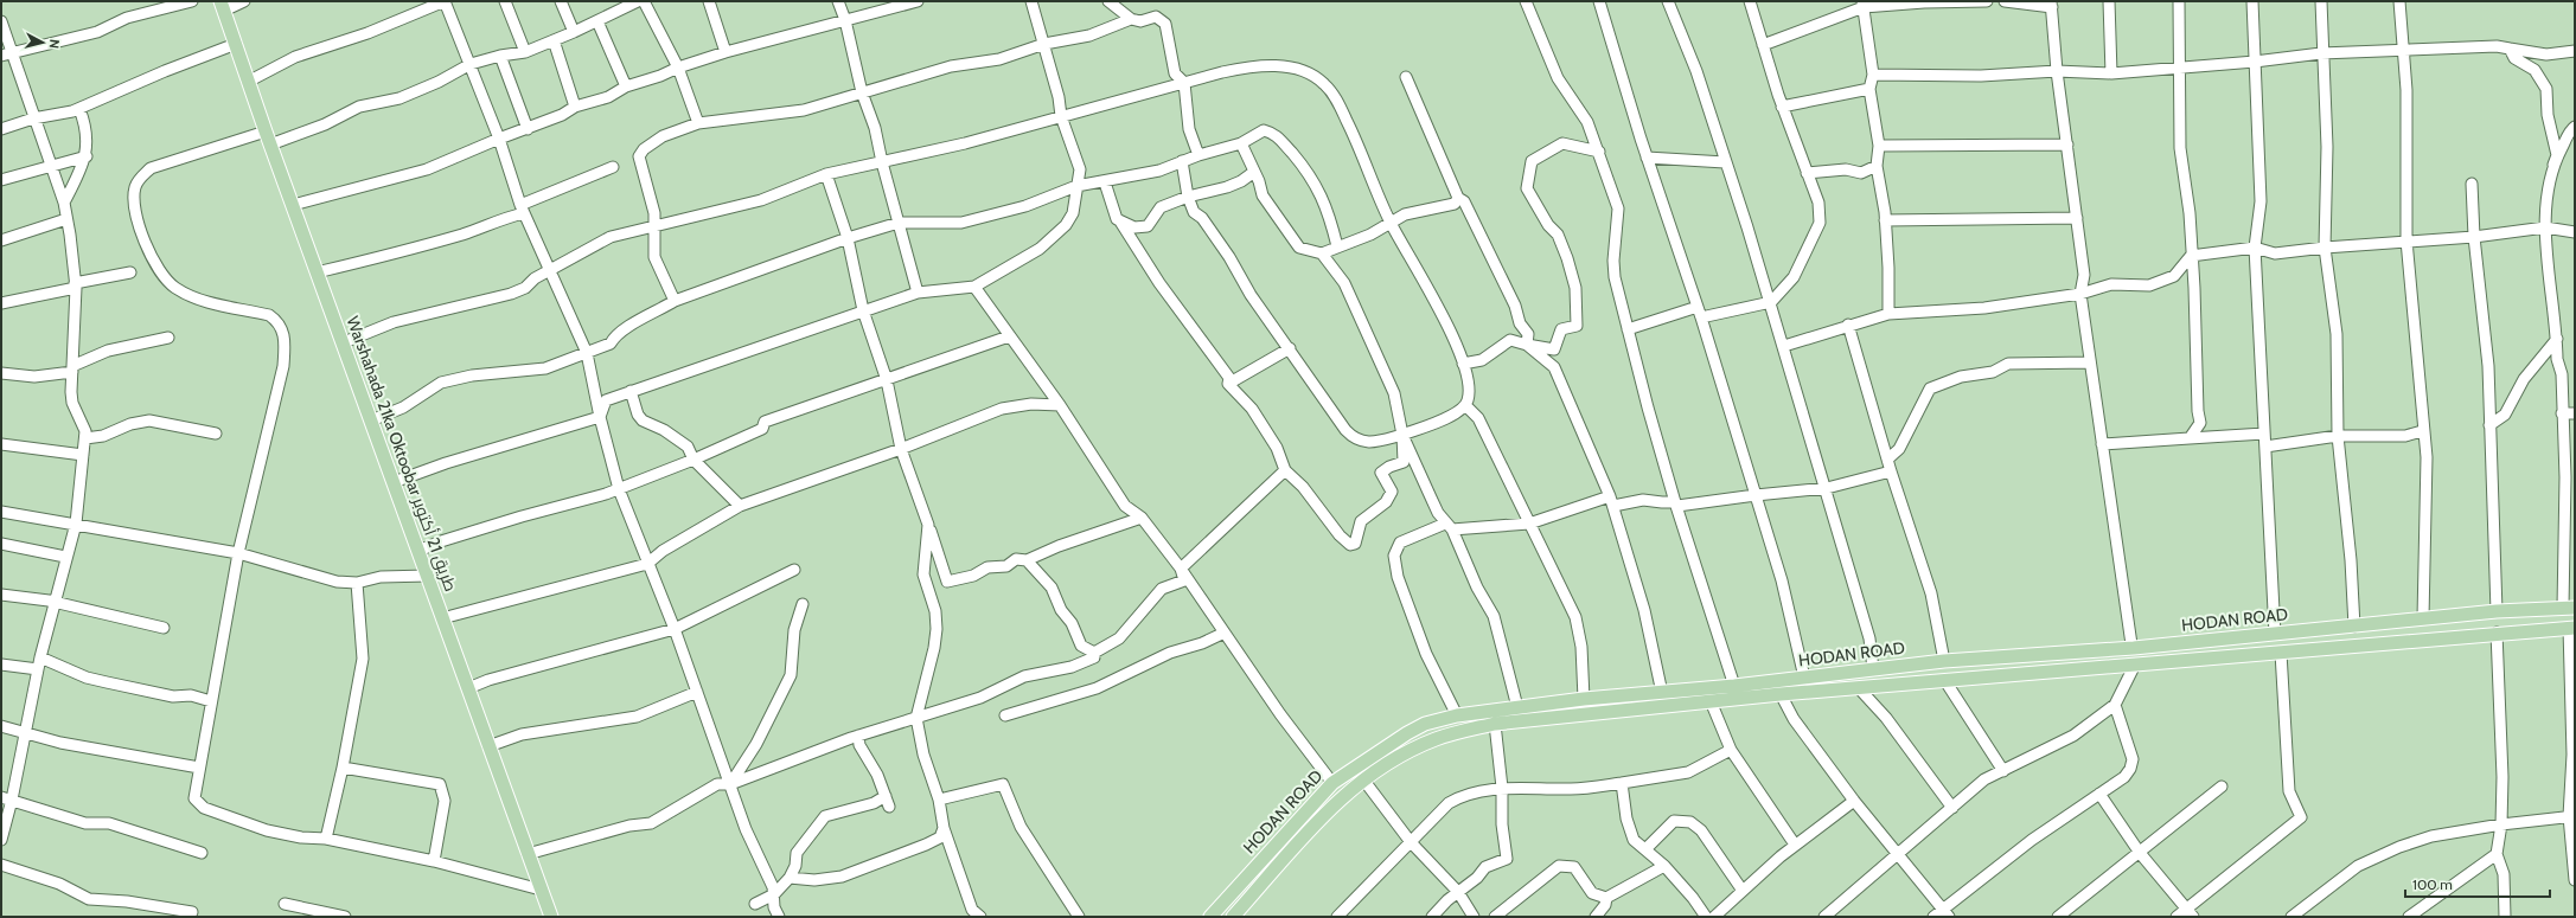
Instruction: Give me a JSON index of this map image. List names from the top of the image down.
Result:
{
  "streets": {
    "main road": ["Warshahada 21ka Oktoobar طريق 21 أكتوبر", "HODAN ROAD"]
  },
  "scale_bar": "100 m",
  "north": "right"
}
